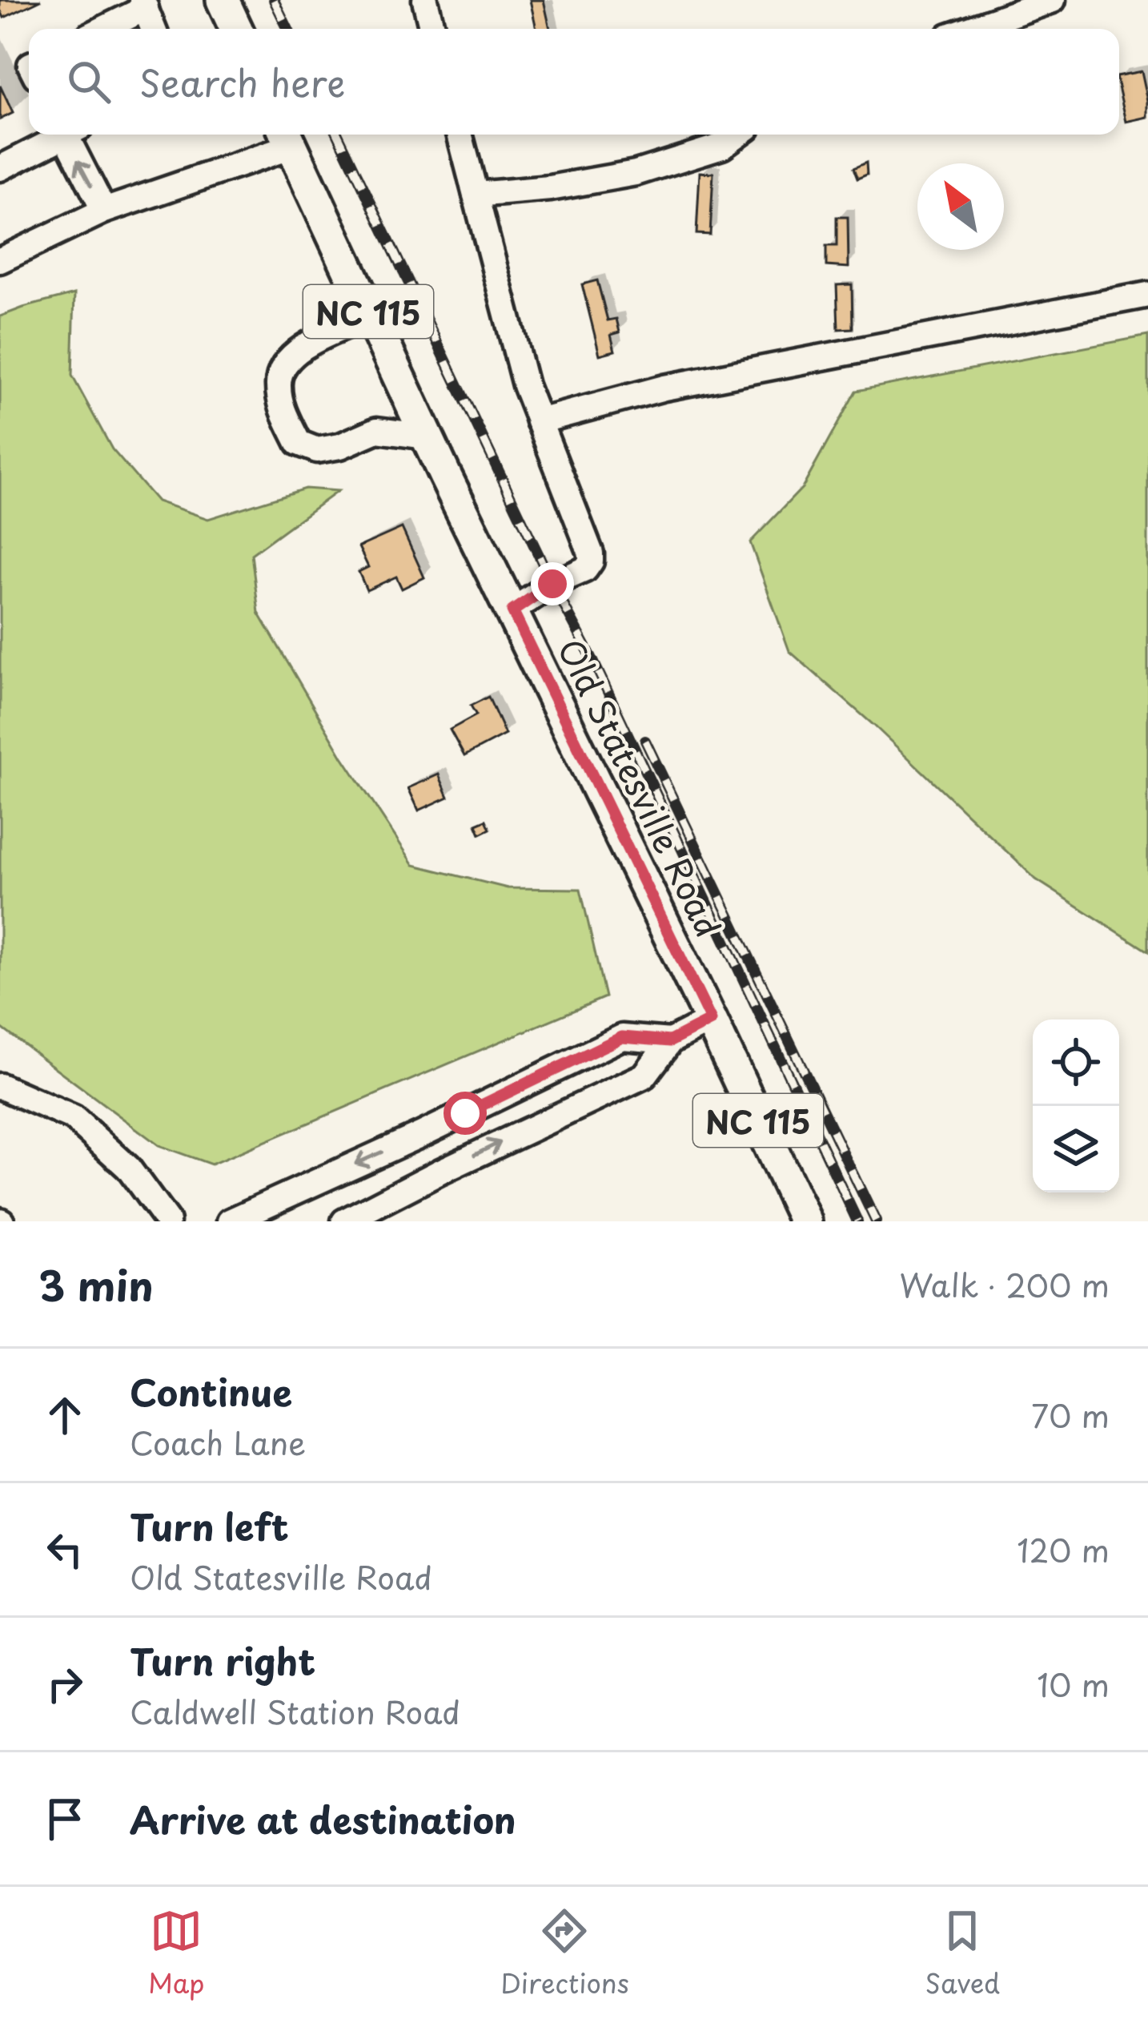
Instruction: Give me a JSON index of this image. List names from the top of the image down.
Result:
{
  "streets": {
    "main road": ["NC 115", "Old Statesville Road"]
  },
  "north": "top left",
  "page": {
    "search": "Search here",
    "heading": ["3 min", "Walk · 200 m"],
    "list": [
      ["Continue", "Coach Lane", "70 m"],
      ["Turn left", "Old Statesville Road", "120 m"],
      ["Turn right", "Caldwell Station Road", "10 m"],
      "Arrive at destination"
    ],
    "nav": ["Map", "Directions", "Saved"]
  }
}
